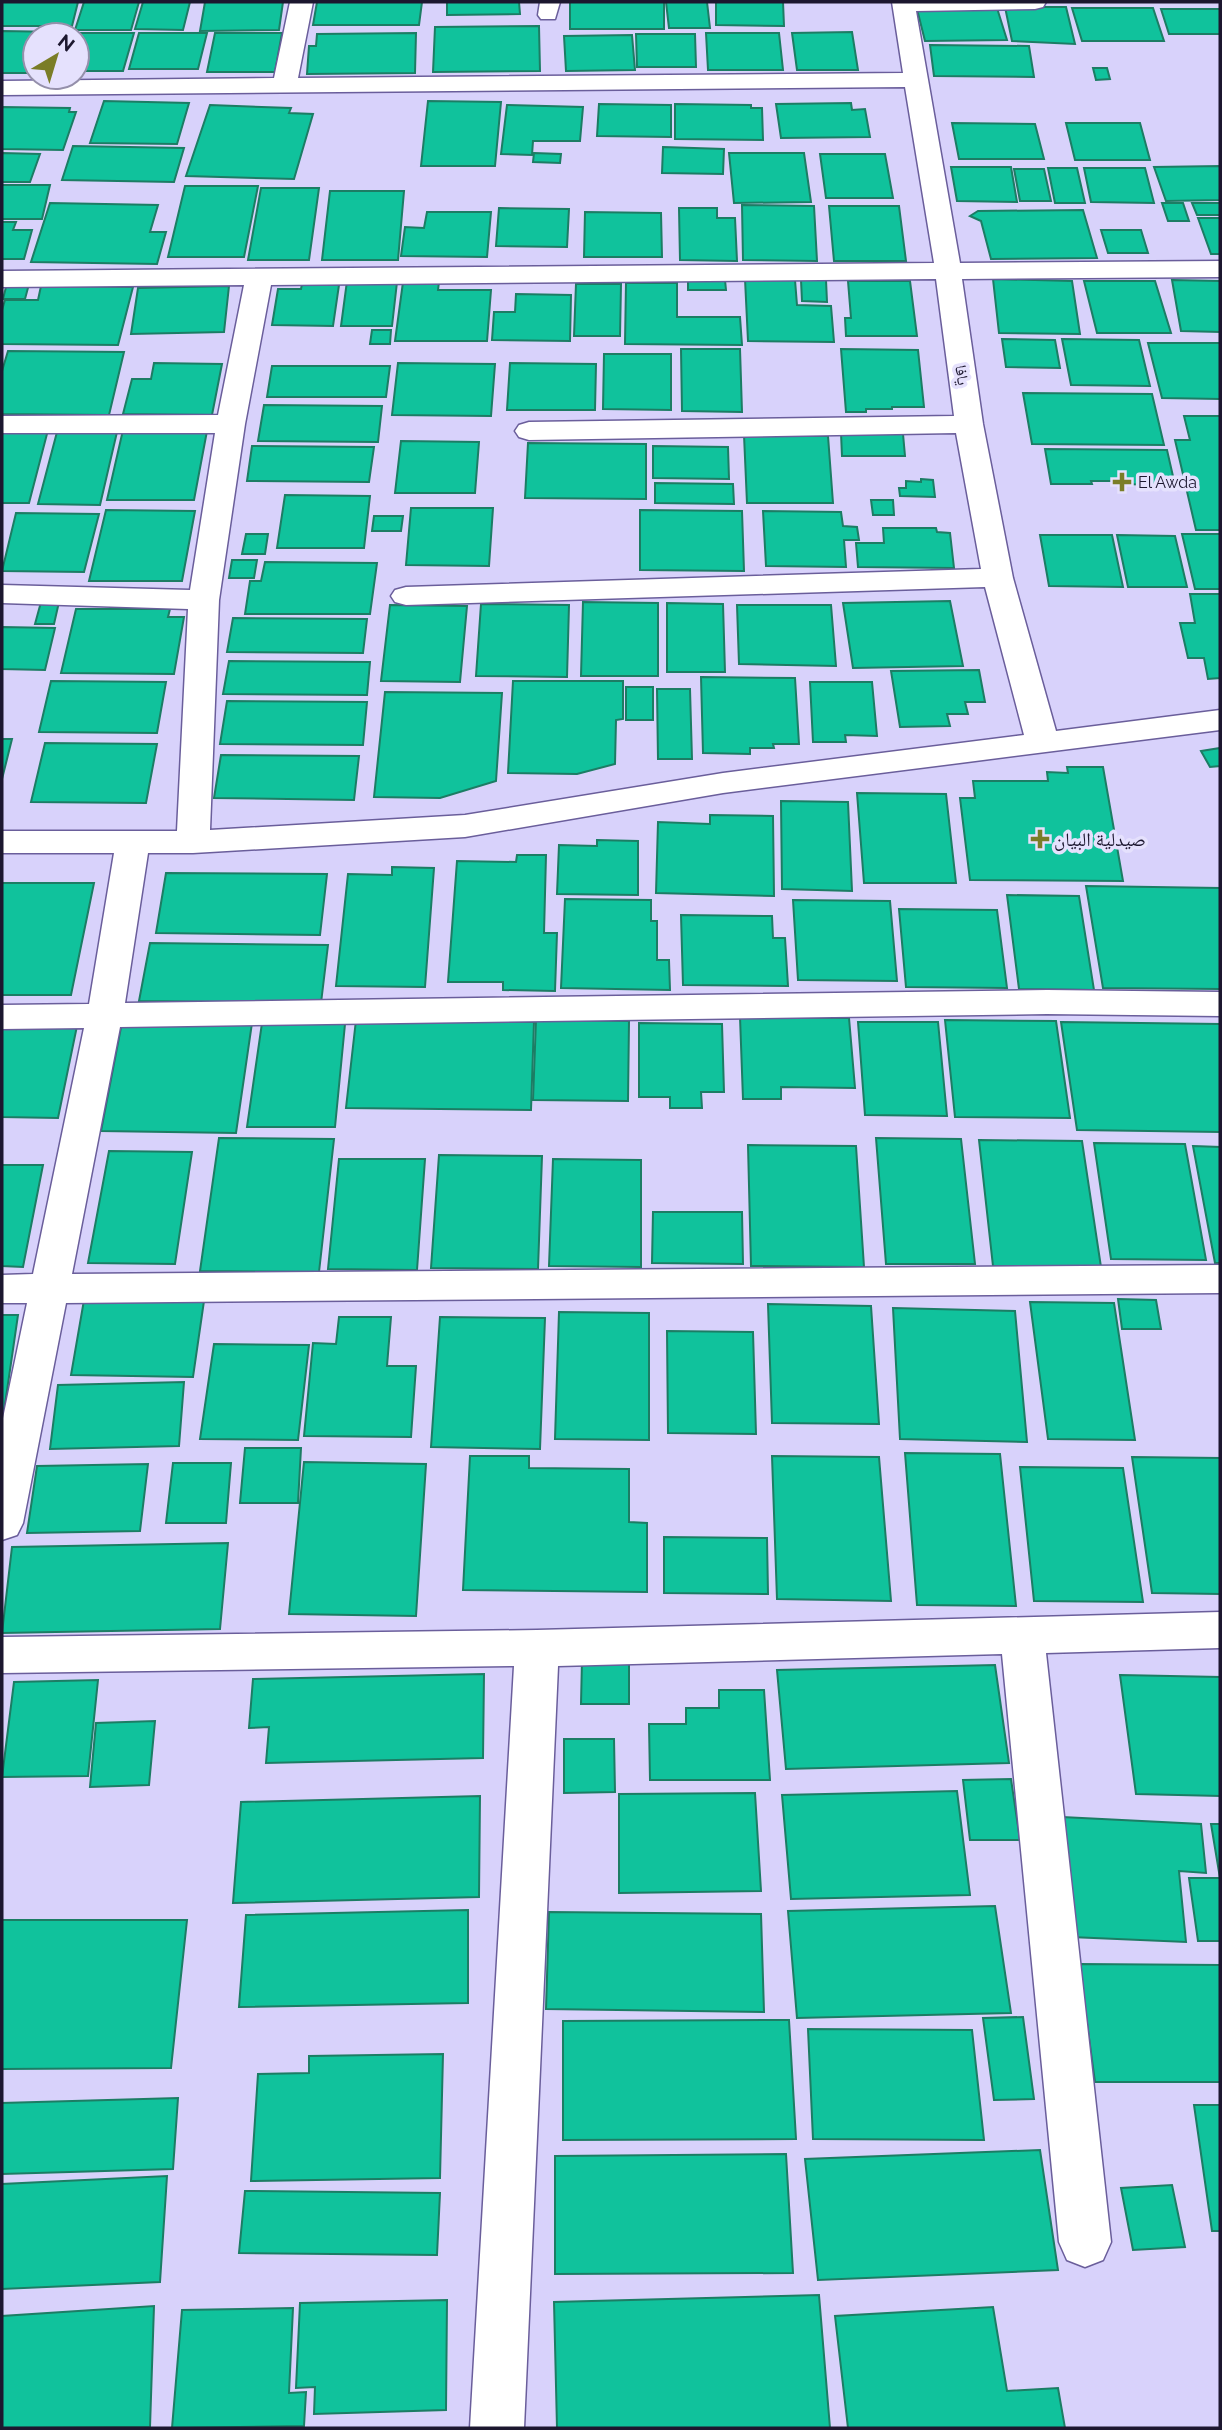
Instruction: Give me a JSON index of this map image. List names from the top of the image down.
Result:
{
  "streets": {
    "street": ["يافا"]
  },
  "places": {
    "health": ["El Awda", "صيدلية البيان"]
  },
  "north": "top right"
}
